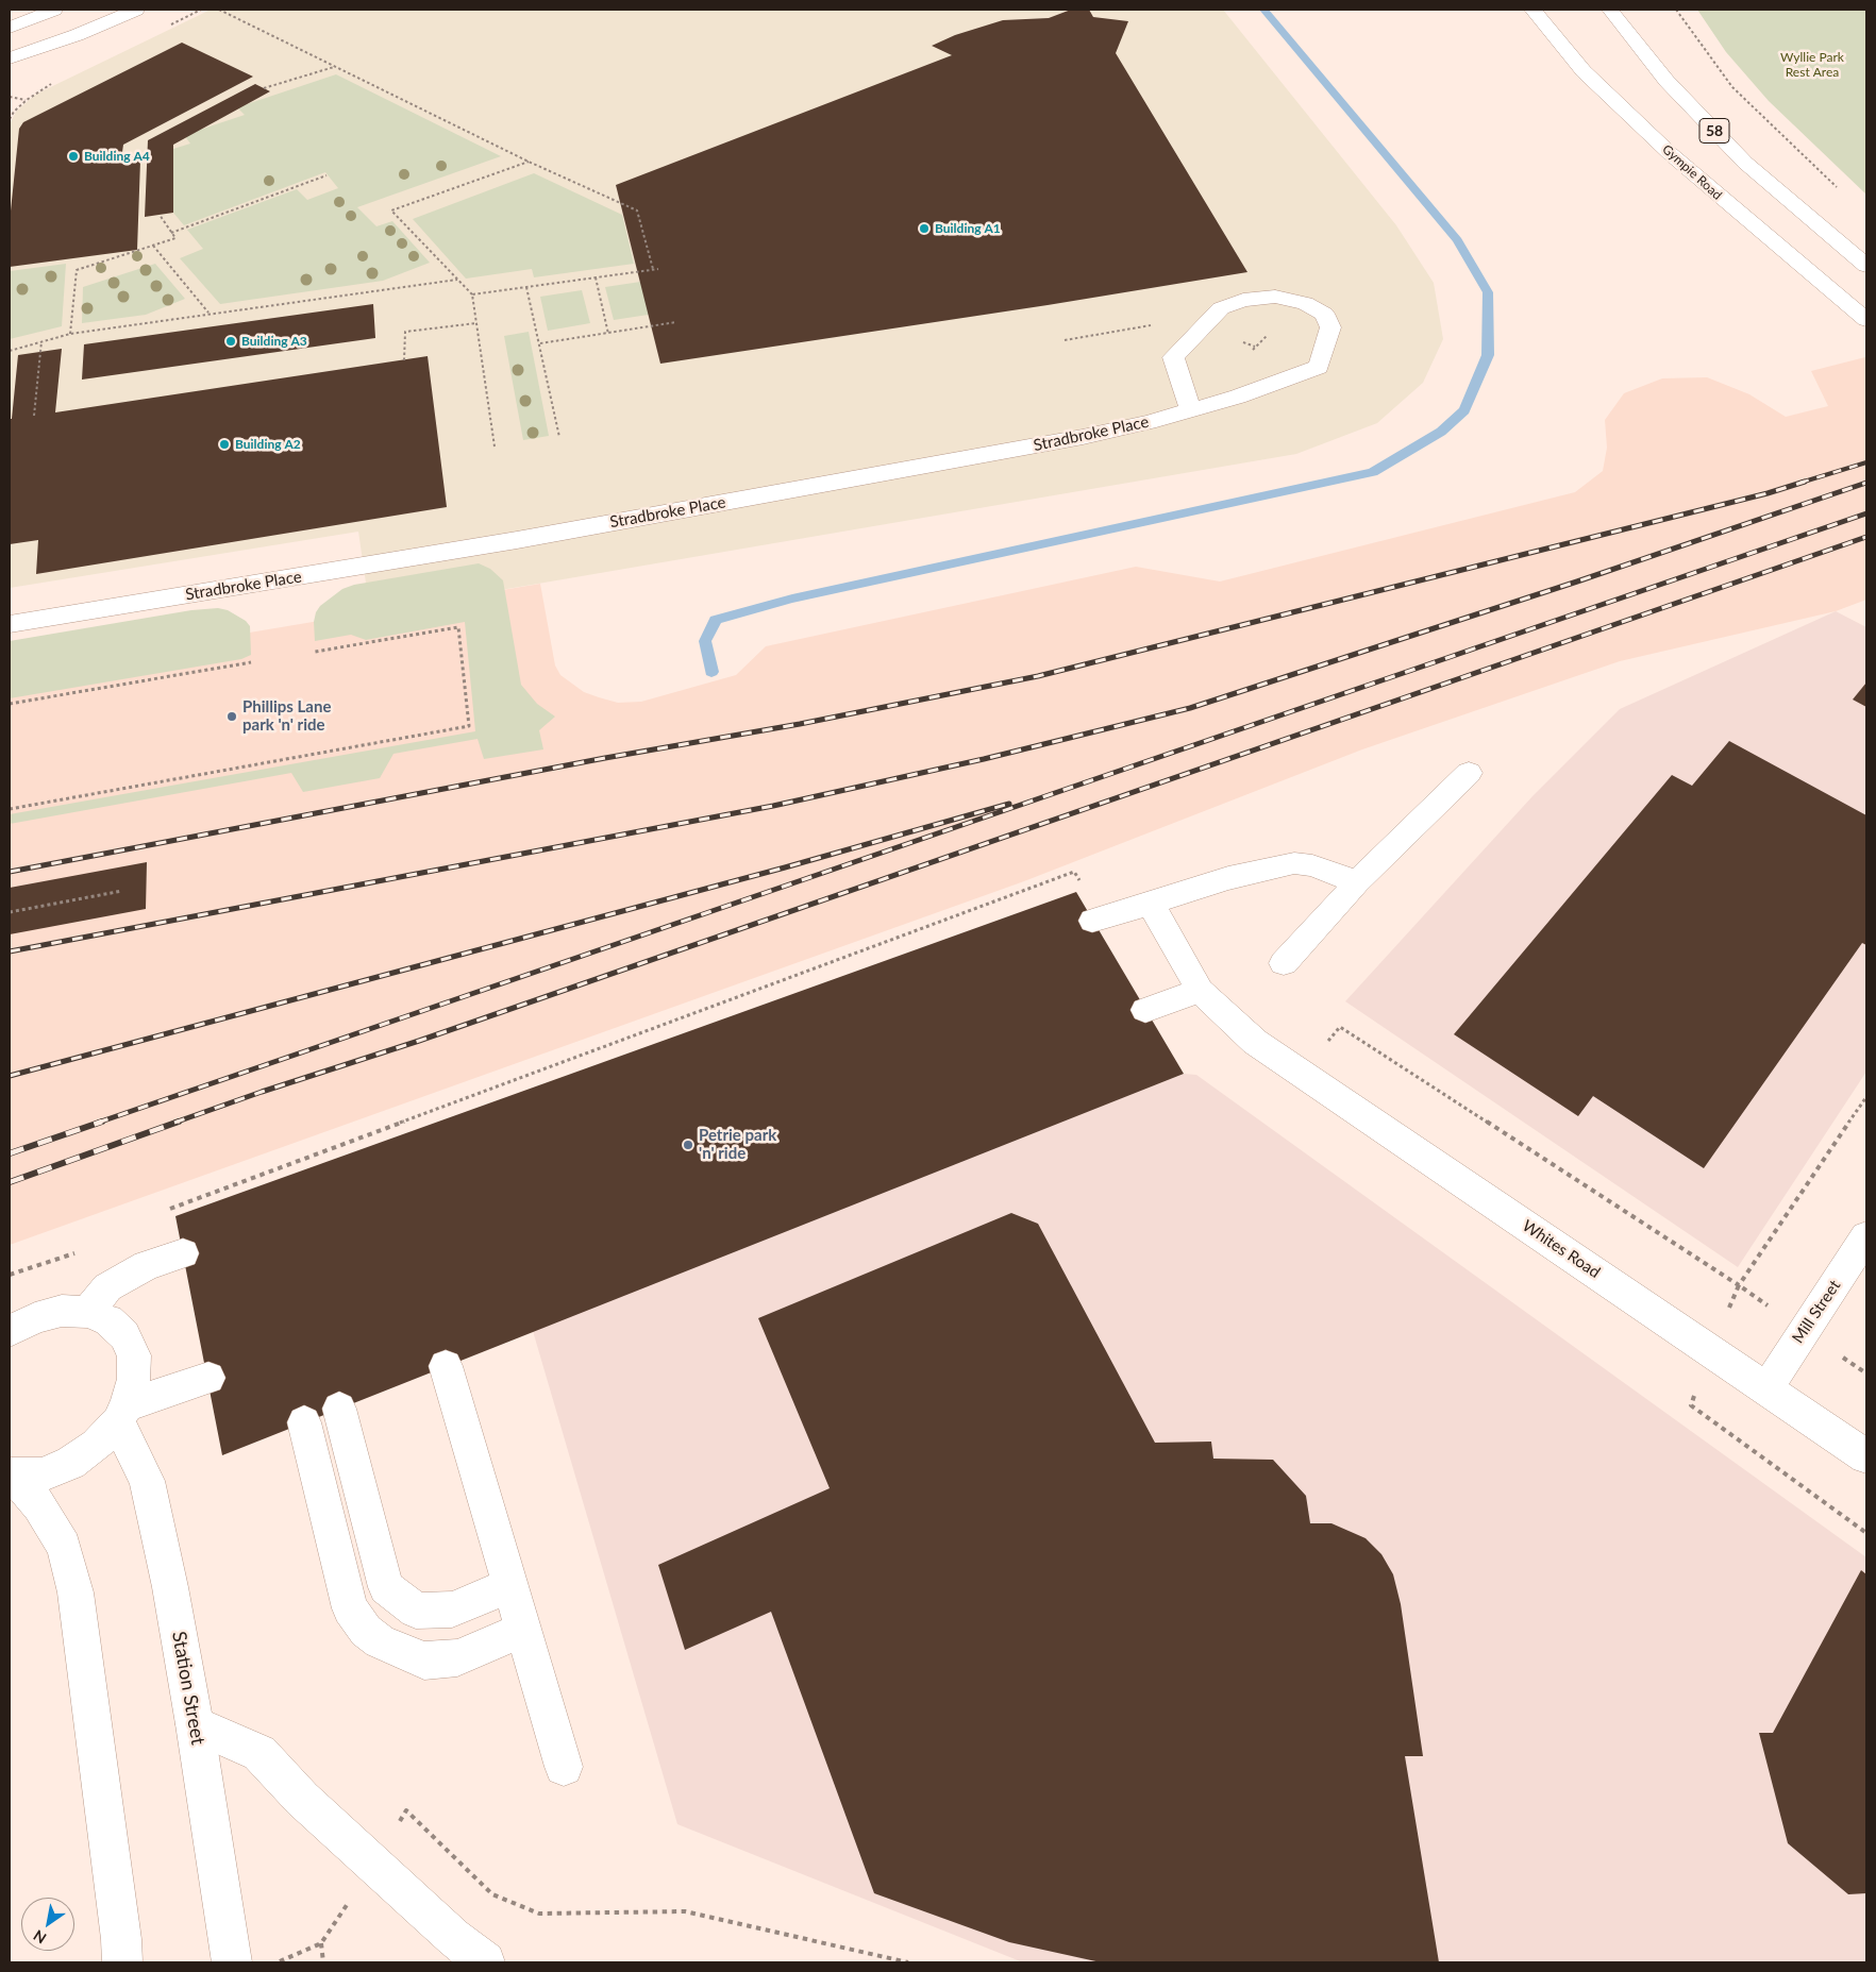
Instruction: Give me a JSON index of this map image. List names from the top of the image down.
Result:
{
  "streets": {
    "main road": [
      "58",
      "Gympie Road",
      "Stradbroke Place",
      "Whites Road",
      "Mill Street",
      "Station Street"
    ]
  },
  "crossings": [
    ["Whites Road", "Mill Street"]
  ],
  "parks": ["Wyllie Park Rest Area"],
  "places": [
    "Building A4",
    "Building A1",
    "Building A3",
    "Building A2",
    "Phillips Lane park 'n' ride",
    "Petrie park 'n' ride"
  ],
  "north": "bottom left"
}
